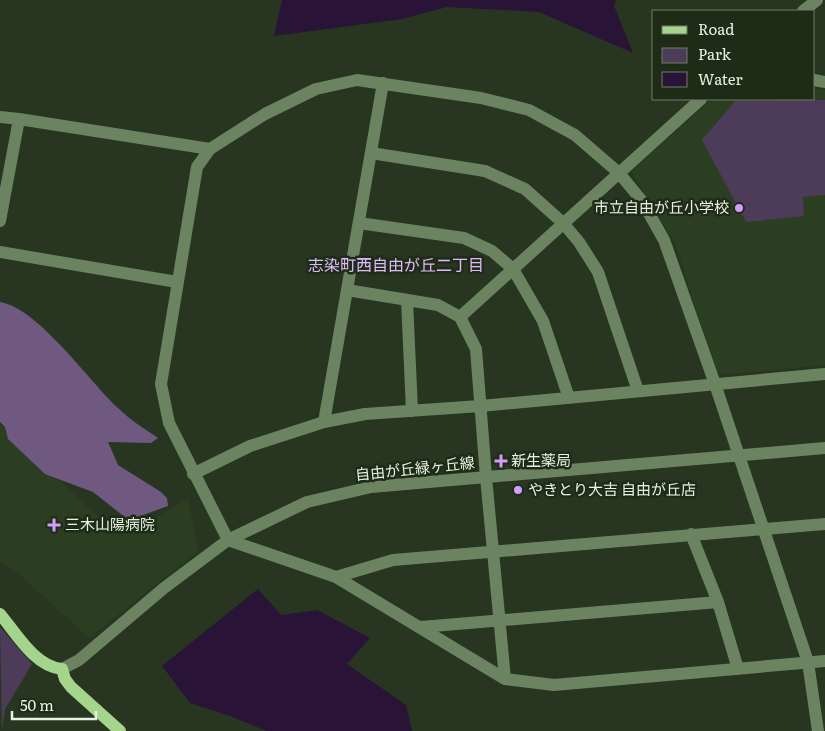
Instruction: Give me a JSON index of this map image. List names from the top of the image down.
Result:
{
  "streets": {
    "street": ["自由が丘緑ヶ丘線"]
  },
  "districts": ["志染町西自由が丘二丁目"],
  "places": {
    "other": ["市立自由が丘小学校", "やきとり大吉 自由が丘店"],
    "health": ["新生薬局", "三木山陽病院"]
  },
  "legend": ["Road", "Park", "Water"],
  "scale_bar": "50 m"
}
